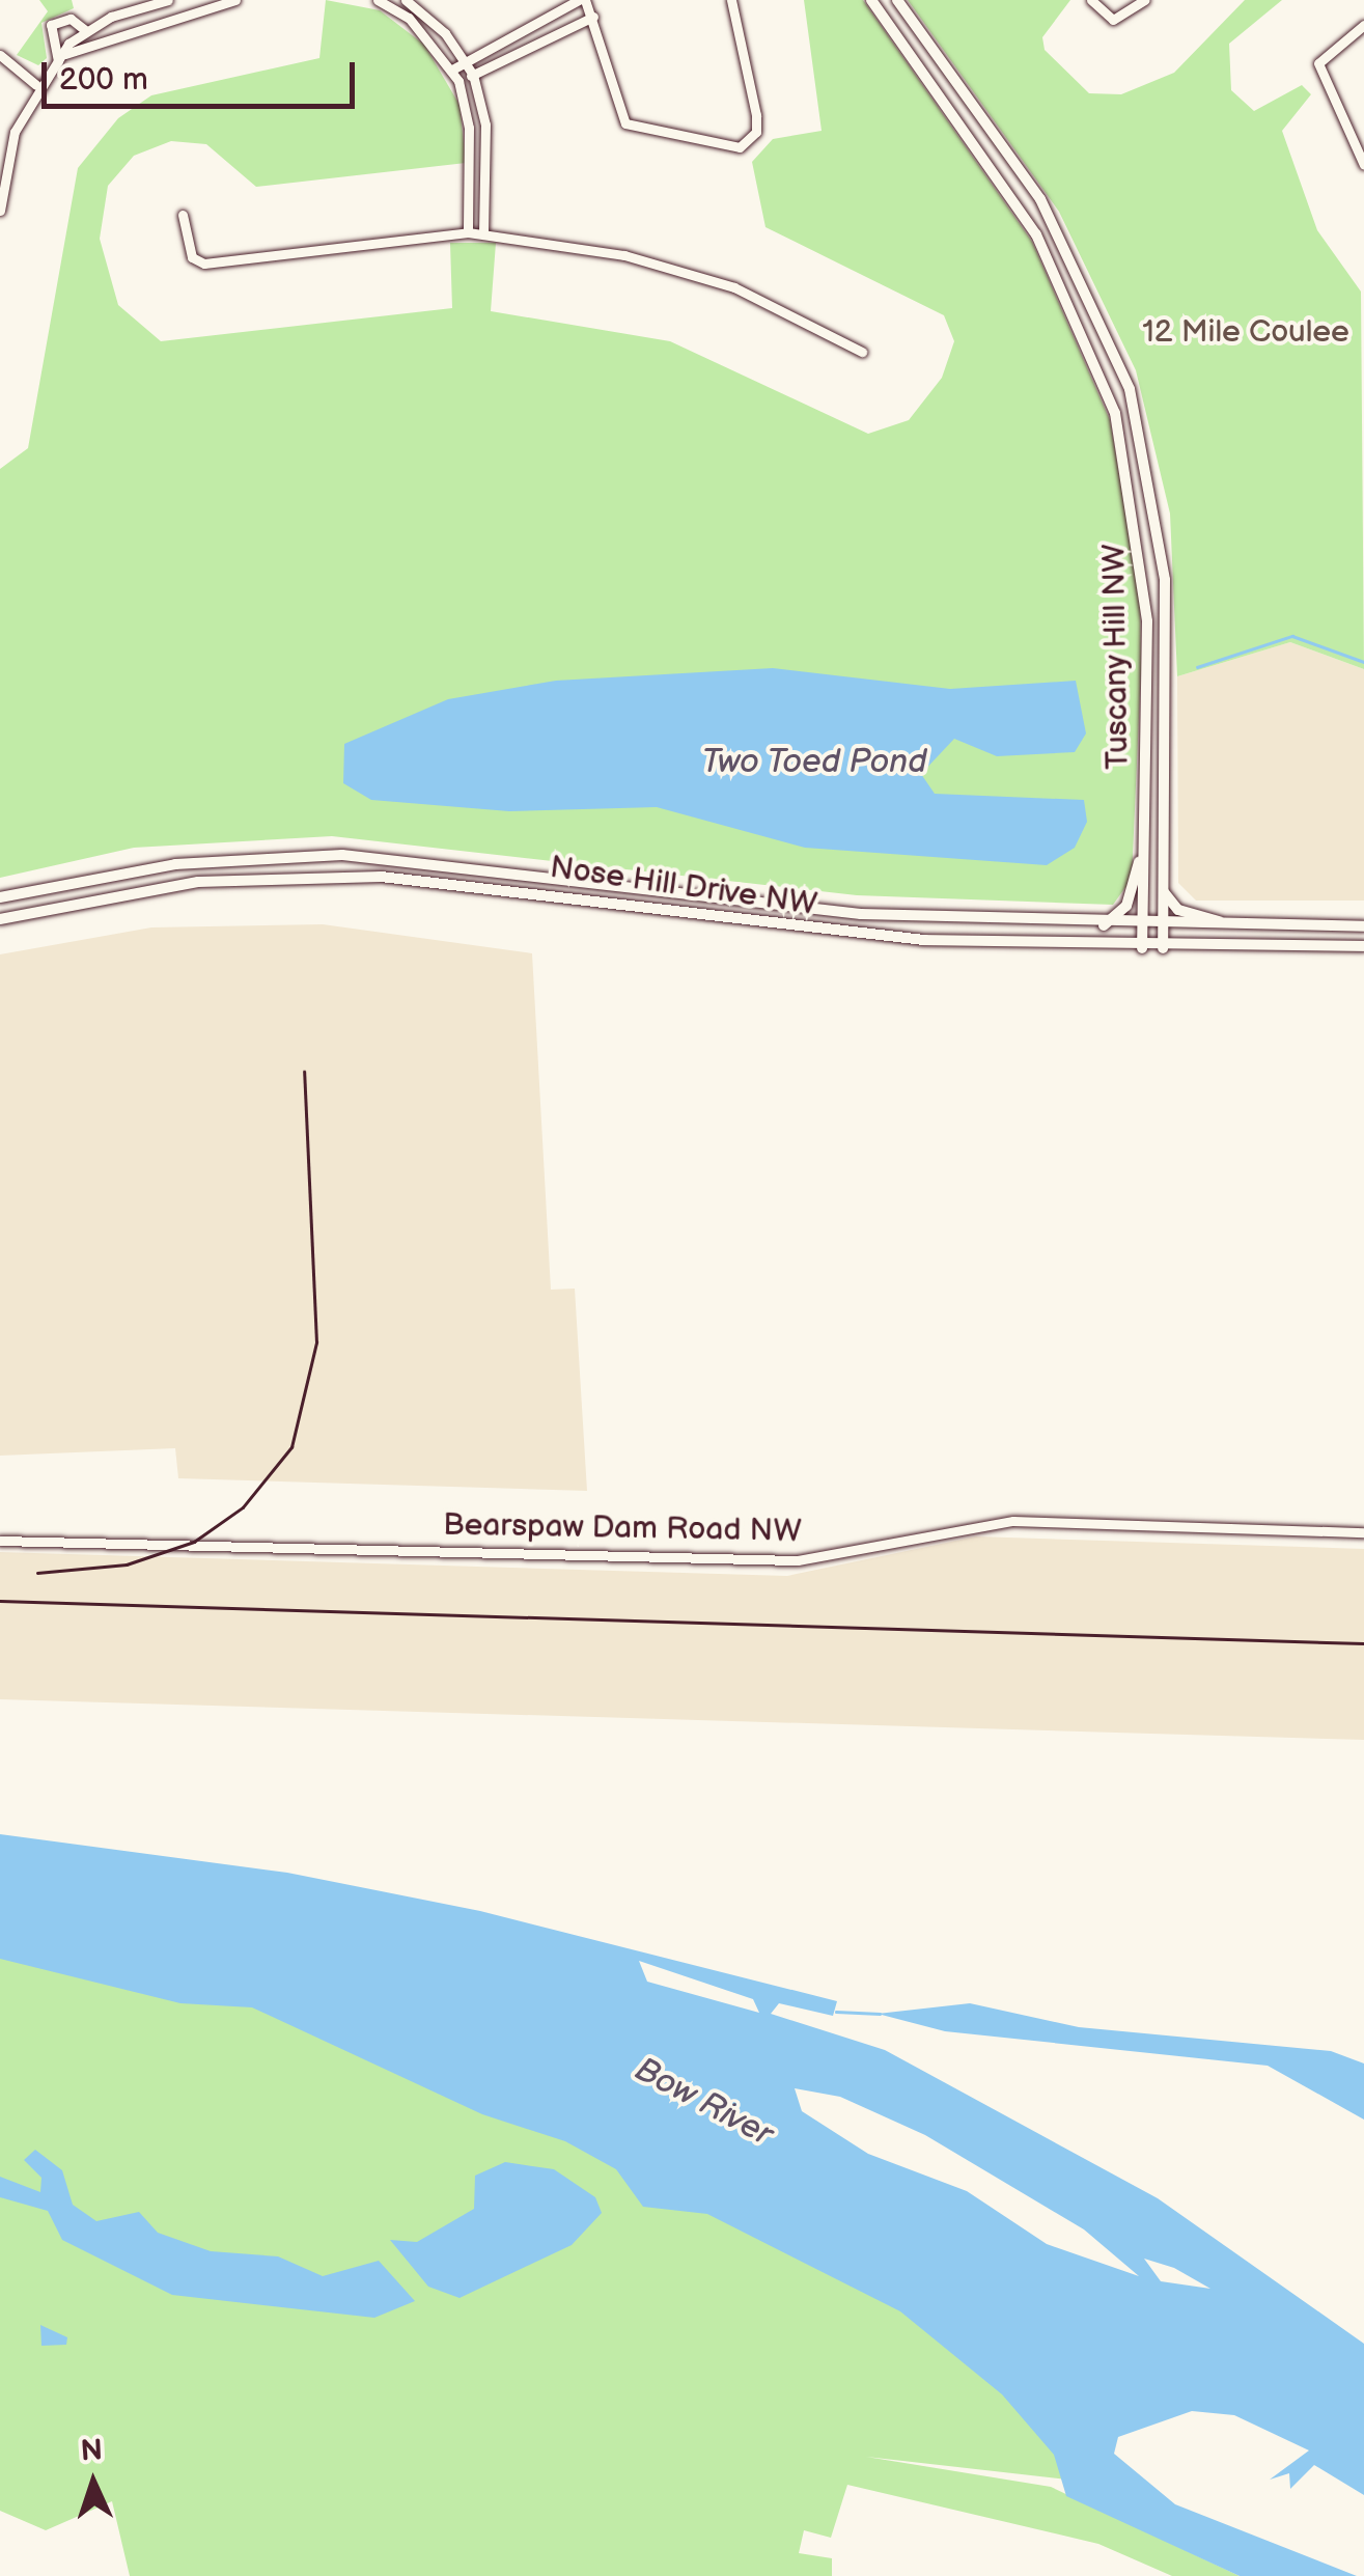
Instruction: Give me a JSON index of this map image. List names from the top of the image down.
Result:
{
  "streets": {
    "street": ["Tuscany Hill NW", "Nose Hill Drive NW", "Bearspaw Dam Road NW"]
  },
  "crossings": [
    ["Tuscany Hill NW", "Nose Hill Drive NW"]
  ],
  "water": ["Two Toed Pond", "Bow River"],
  "parks": ["12 Mile Coulee"],
  "scale_bar": "200 m",
  "north": "top"
}
